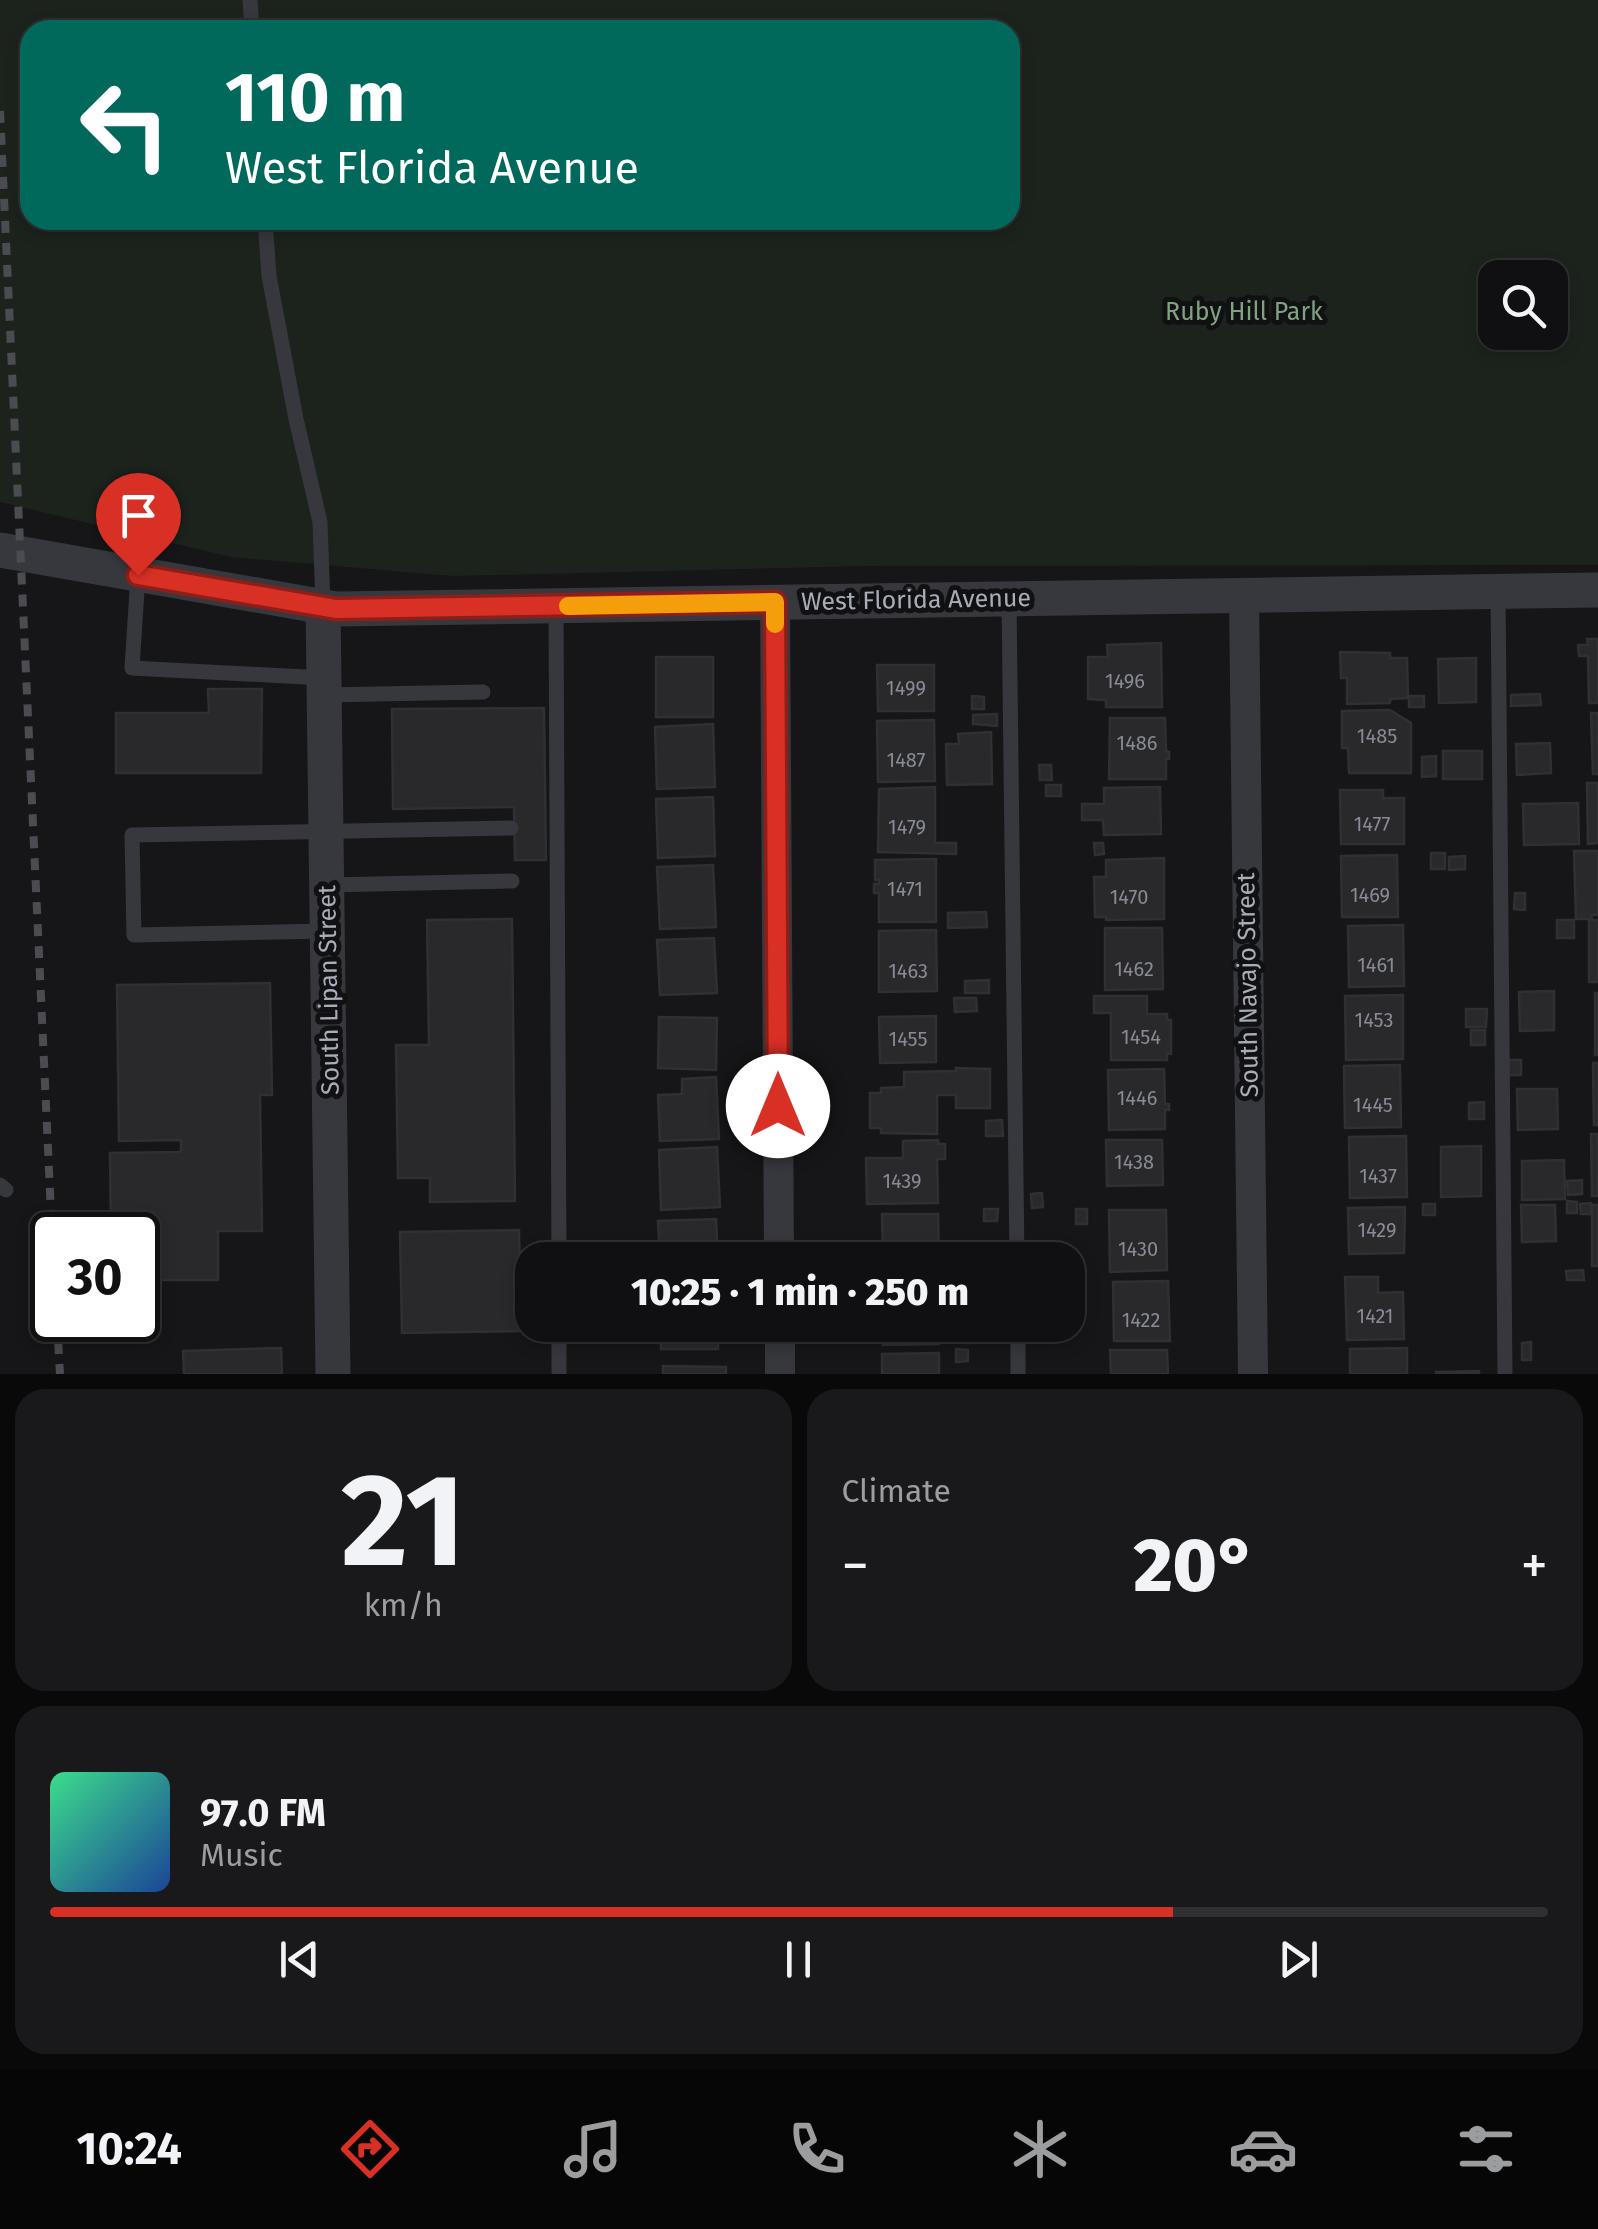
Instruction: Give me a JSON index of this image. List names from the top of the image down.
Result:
{
  "streets": {
    "street": ["West Florida Avenue", "South Navajo Street", "South Lipan Street"]
  },
  "crossings": [
    ["West Florida Avenue", "South Navajo Street"],
    ["West Florida Avenue", "South Lipan Street"]
  ],
  "parks": ["Ruby Hill Park"],
  "house_numbers": [
    "1496",
    "1499",
    "1485",
    "1486",
    "1487",
    "1477",
    "1479",
    "1471",
    "1469",
    "1470",
    "1461",
    "1462",
    "1463",
    "1453",
    "1454",
    "1455",
    "1446",
    "1445",
    "1438",
    "1437",
    "1439",
    "1429",
    "1430",
    "1421",
    "1422"
  ],
  "page": {
    "turn": ["110 m", "West Florida Avenue"],
    "limit": "30",
    "trip": "10:25 · 1 min · 250 m",
    "tile": [
      ["21", "km/h"],
      "Climate"
    ],
    "heat": ["−", "20°", "+"],
    "song": ["97.0 FM", "Music"],
    "tabs": "10:24"
  }
}
